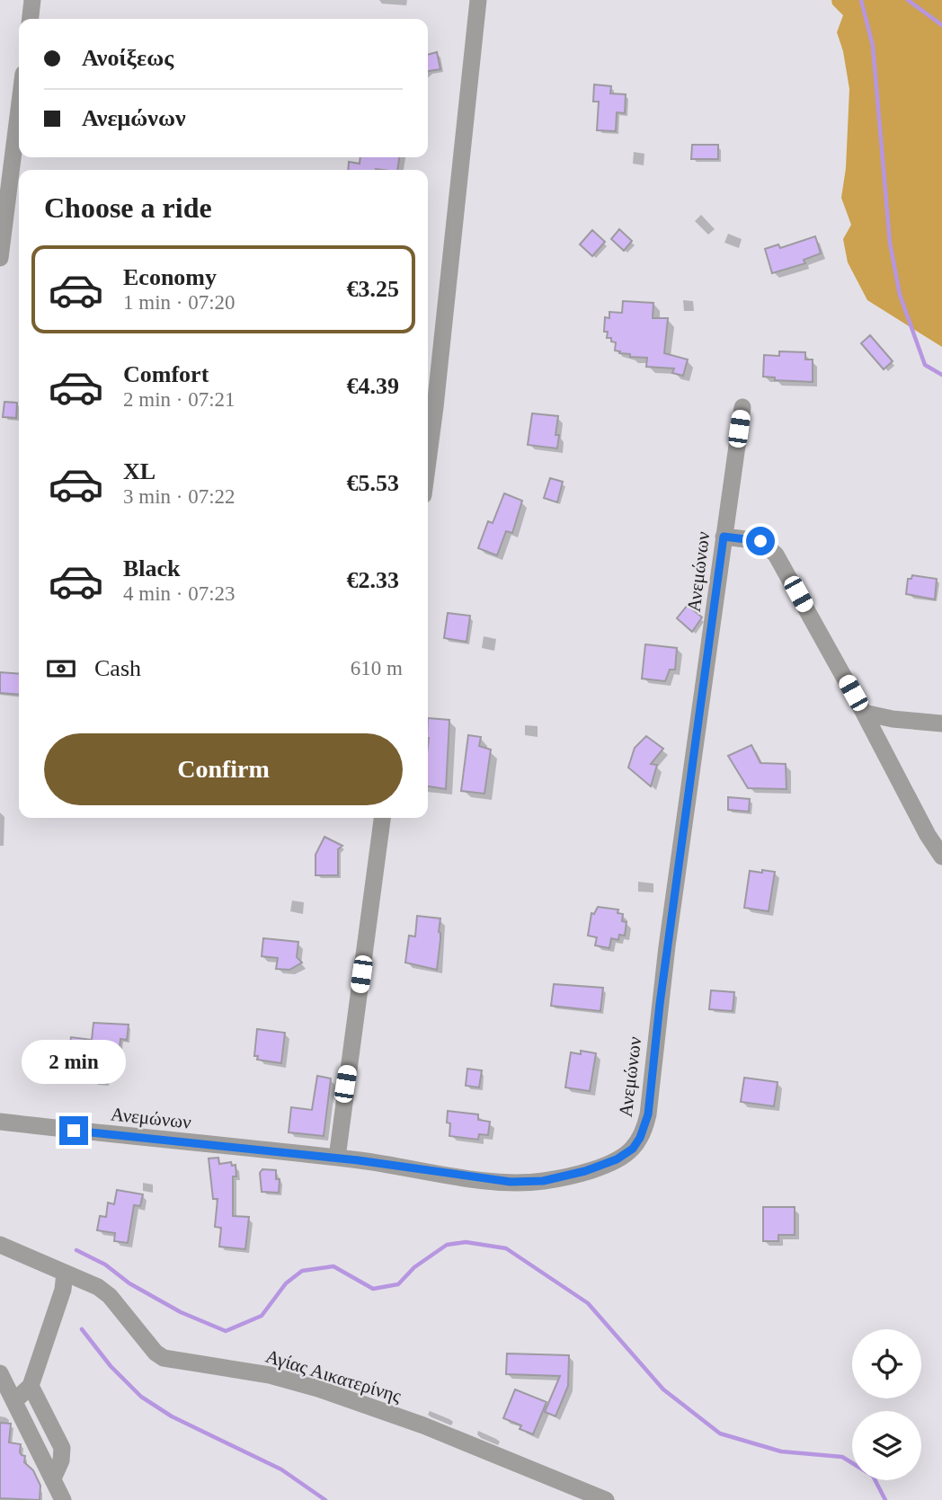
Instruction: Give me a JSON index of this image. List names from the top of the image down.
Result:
{
  "streets": {
    "street": ["Ανεμώνων", "Αγίας Αικατερίνης"]
  },
  "page": {
    "banner": ["Ανοίξεως", "Ανεμώνων"],
    "heading": "Choose a ride",
    "list": [
      {
        "name": "Economy",
        "note": "1 min · 07:20",
        "value": "€3.25"
      },
      {
        "name": "Comfort",
        "note": "2 min · 07:21",
        "value": "€4.39"
      },
      {
        "name": "XL",
        "note": "3 min · 07:22",
        "value": "€5.53"
      },
      {
        "name": "Black",
        "note": "4 min · 07:23",
        "value": "€2.33"
      }
    ],
    "pay": ["Cash", "610 m"],
    "buttons": "Confirm",
    "bubble": "2 min"
  }
}
